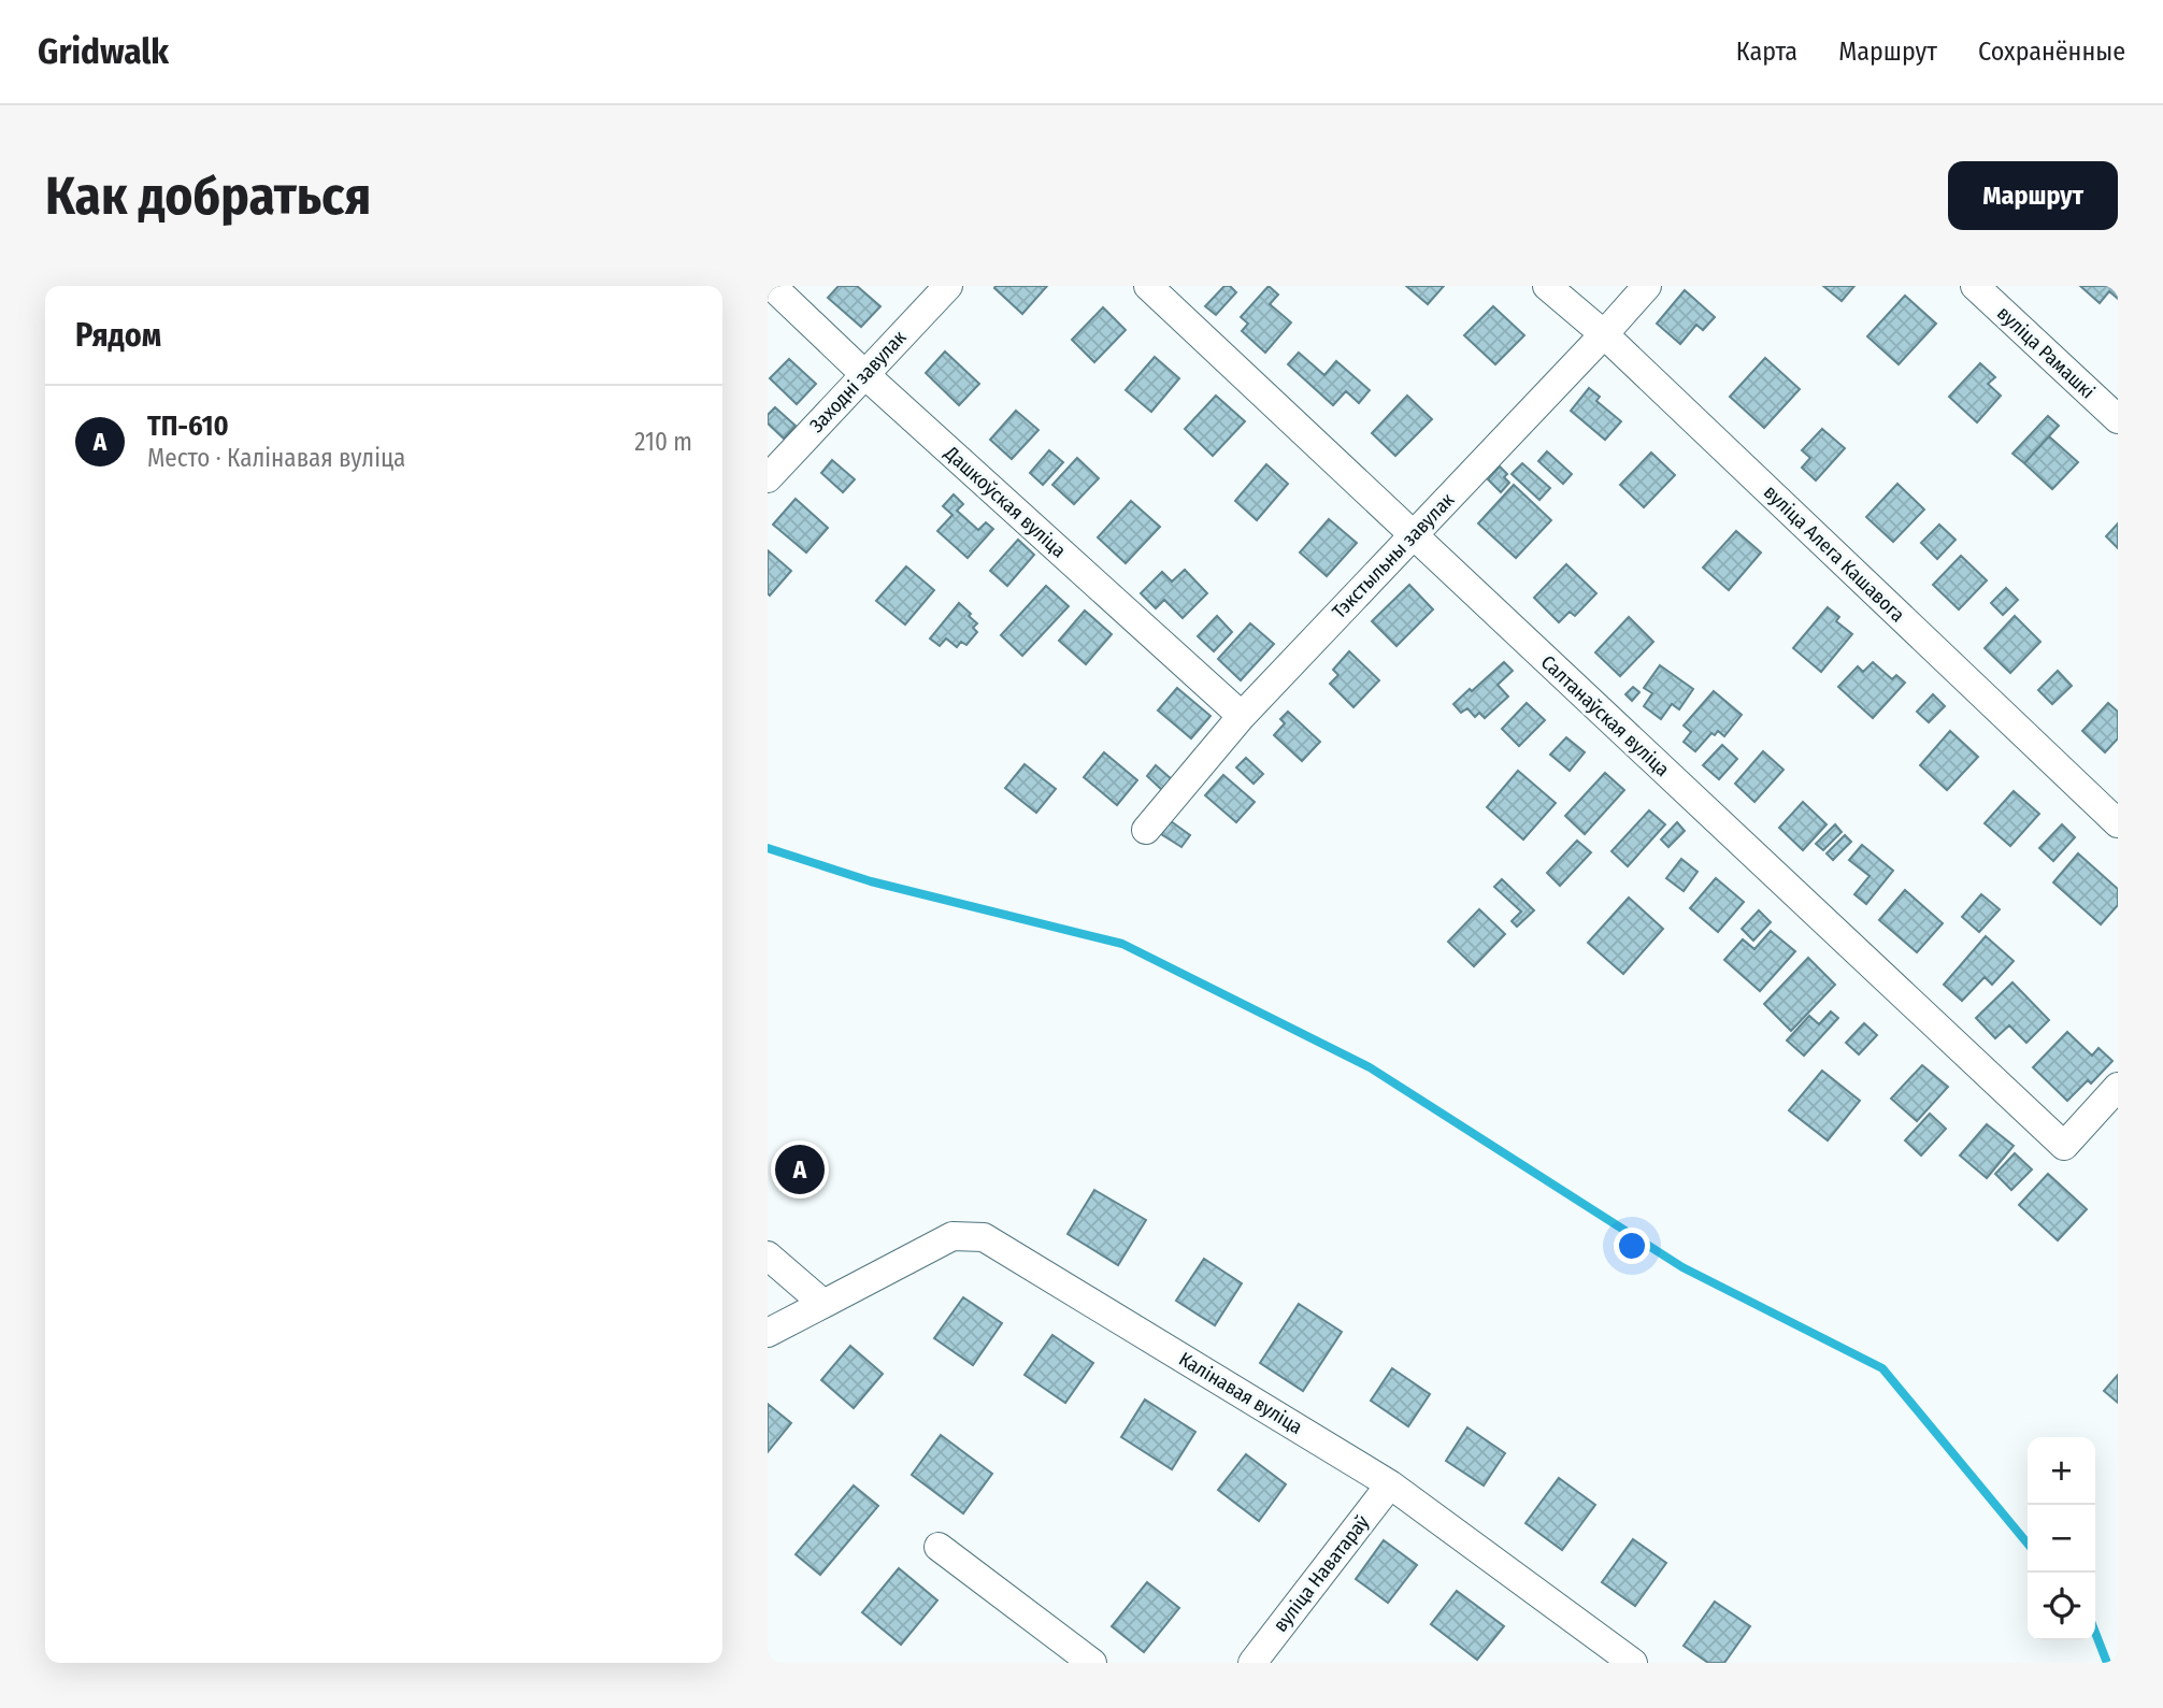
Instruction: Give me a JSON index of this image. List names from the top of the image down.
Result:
{
  "streets": {
    "street": [
      "вуліца Рамашкі",
      "Заходні завулак",
      "Дашкоўская вуліца",
      "вуліца Алега Кашавога",
      "Тэкстыльны завулак",
      "Салтанаўская вуліца",
      "Калінавая вуліца",
      "вуліца Наватараў"
    ]
  },
  "crossings": [
    ["Заходні завулак", "Дашкоўская вуліца"],
    ["Дашкоўская вуліца", "Тэкстыльны завулак"],
    ["вуліца Алега Кашавога", "Тэкстыльны завулак"],
    ["Тэкстыльны завулак", "Салтанаўская вуліца"],
    ["Калінавая вуліца", "вуліца Наватараў"]
  ],
  "page": {
    "header": "Gridwalk",
    "nav": ["Карта", "Маршрут", "Сохранённые"],
    "buttons": "Маршрут",
    "title": "Как добраться",
    "heading": "Рядом",
    "list": [
      {
        "mark": "A",
        "name": "ТП-610",
        "note": "Место · Калінавая вуліца",
        "value": "210 m"
      }
    ],
    "pins": "A",
    "map_buttons": ["+", "−"]
  }
}
